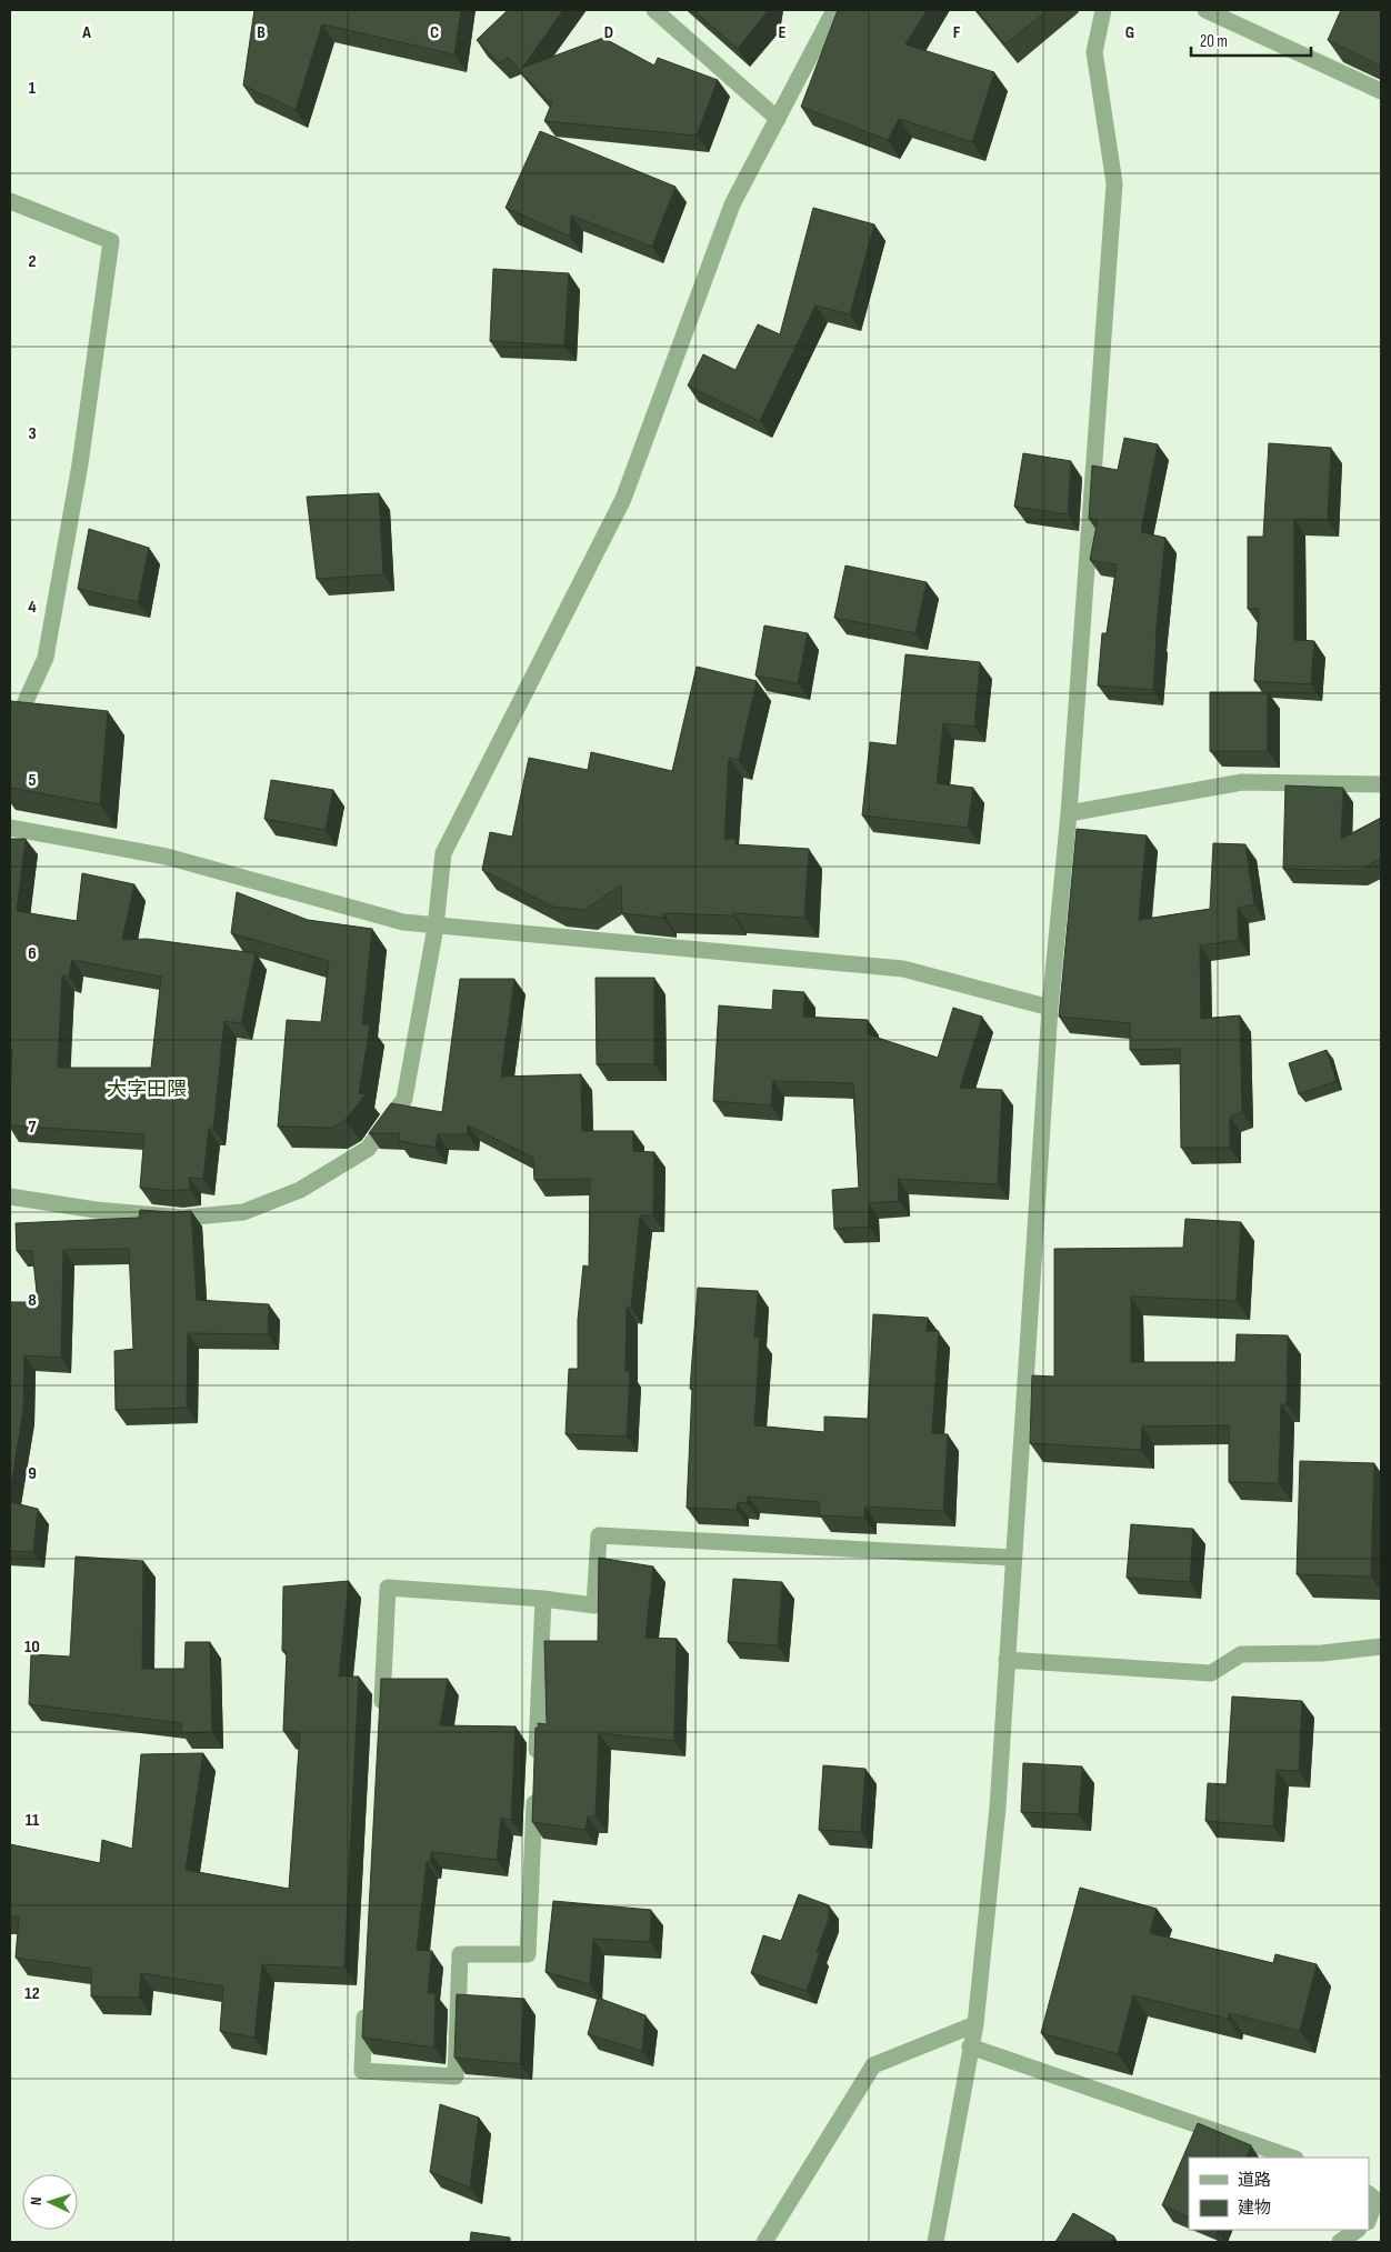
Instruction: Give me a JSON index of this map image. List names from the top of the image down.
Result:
{
  "districts": ["大字田隈"],
  "legend": ["道路", "建物"],
  "scale_bar": "20 m",
  "north": "left",
  "grid": {
    "columns": [
      "A",
      "B",
      "C",
      "D",
      "E",
      "F",
      "G"
    ],
    "rows": [
      "1",
      "2",
      "3",
      "4",
      "5",
      "6",
      "7",
      "8",
      "9",
      "10",
      "11",
      "12"
    ]
  }
}
